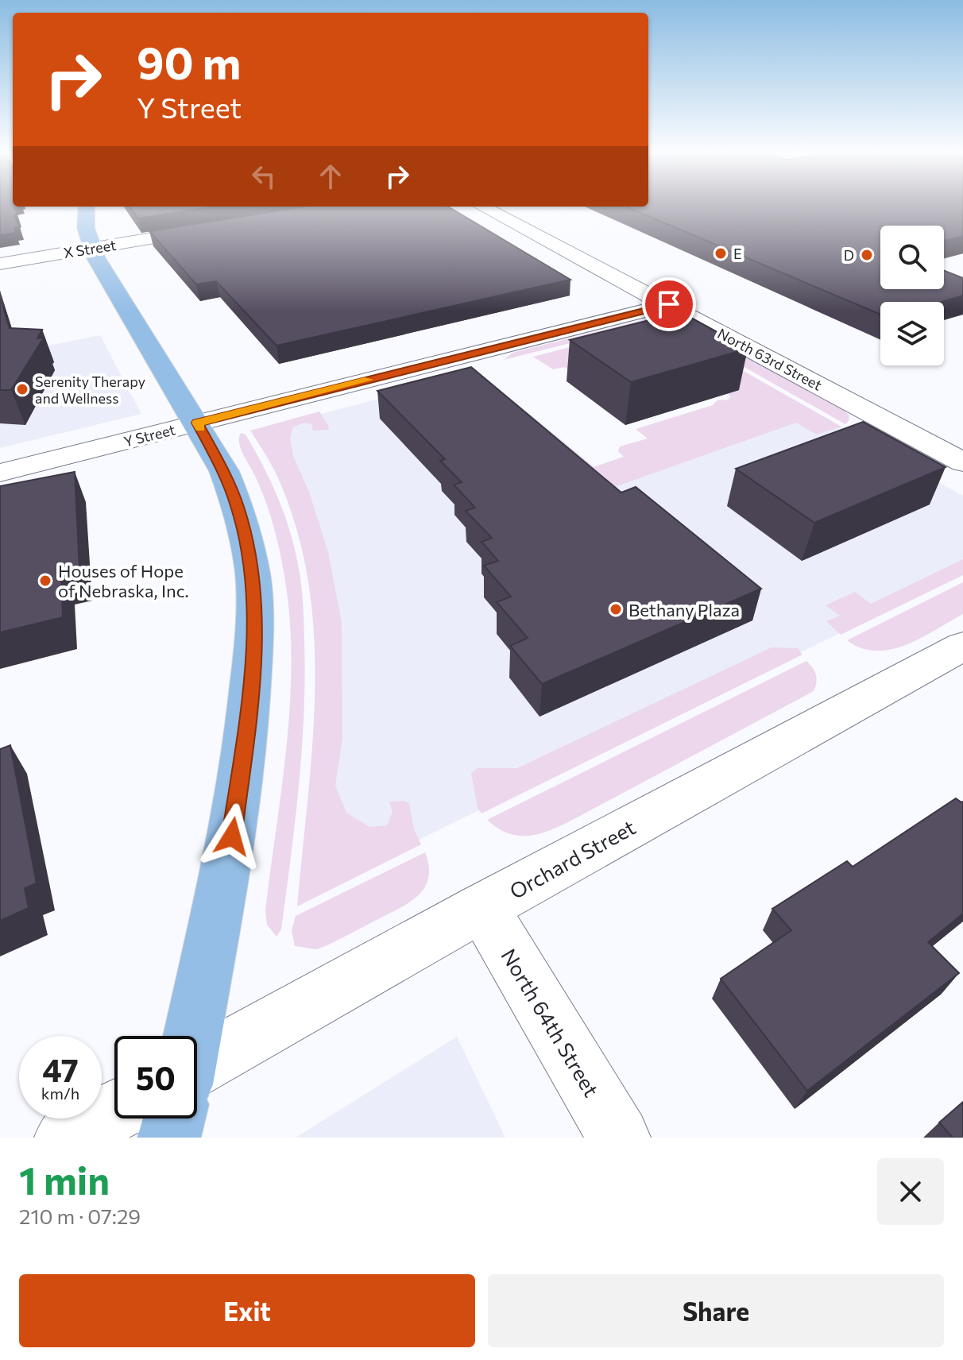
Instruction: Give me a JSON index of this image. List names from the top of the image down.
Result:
{
  "streets": {
    "street": [
      "X Street",
      "North 63rd Street",
      "Y Street",
      "Orchard Street",
      "North 64th Street"
    ]
  },
  "crossings": [
    ["North 63rd Street", "Y Street"],
    ["Orchard Street", "North 64th Street"]
  ],
  "places": [
    "E",
    "D",
    "Serenity Therapy and Wellness",
    "Houses of Hope of Nebraska, Inc.",
    "Bethany Plaza"
  ],
  "page": {
    "turn": ["90 m", "Y Street"],
    "speed": "47 km/h",
    "limit": "50",
    "heading": ["1 min", "210 m · 07:29"],
    "buttons": ["Exit", "Share"]
  }
}
